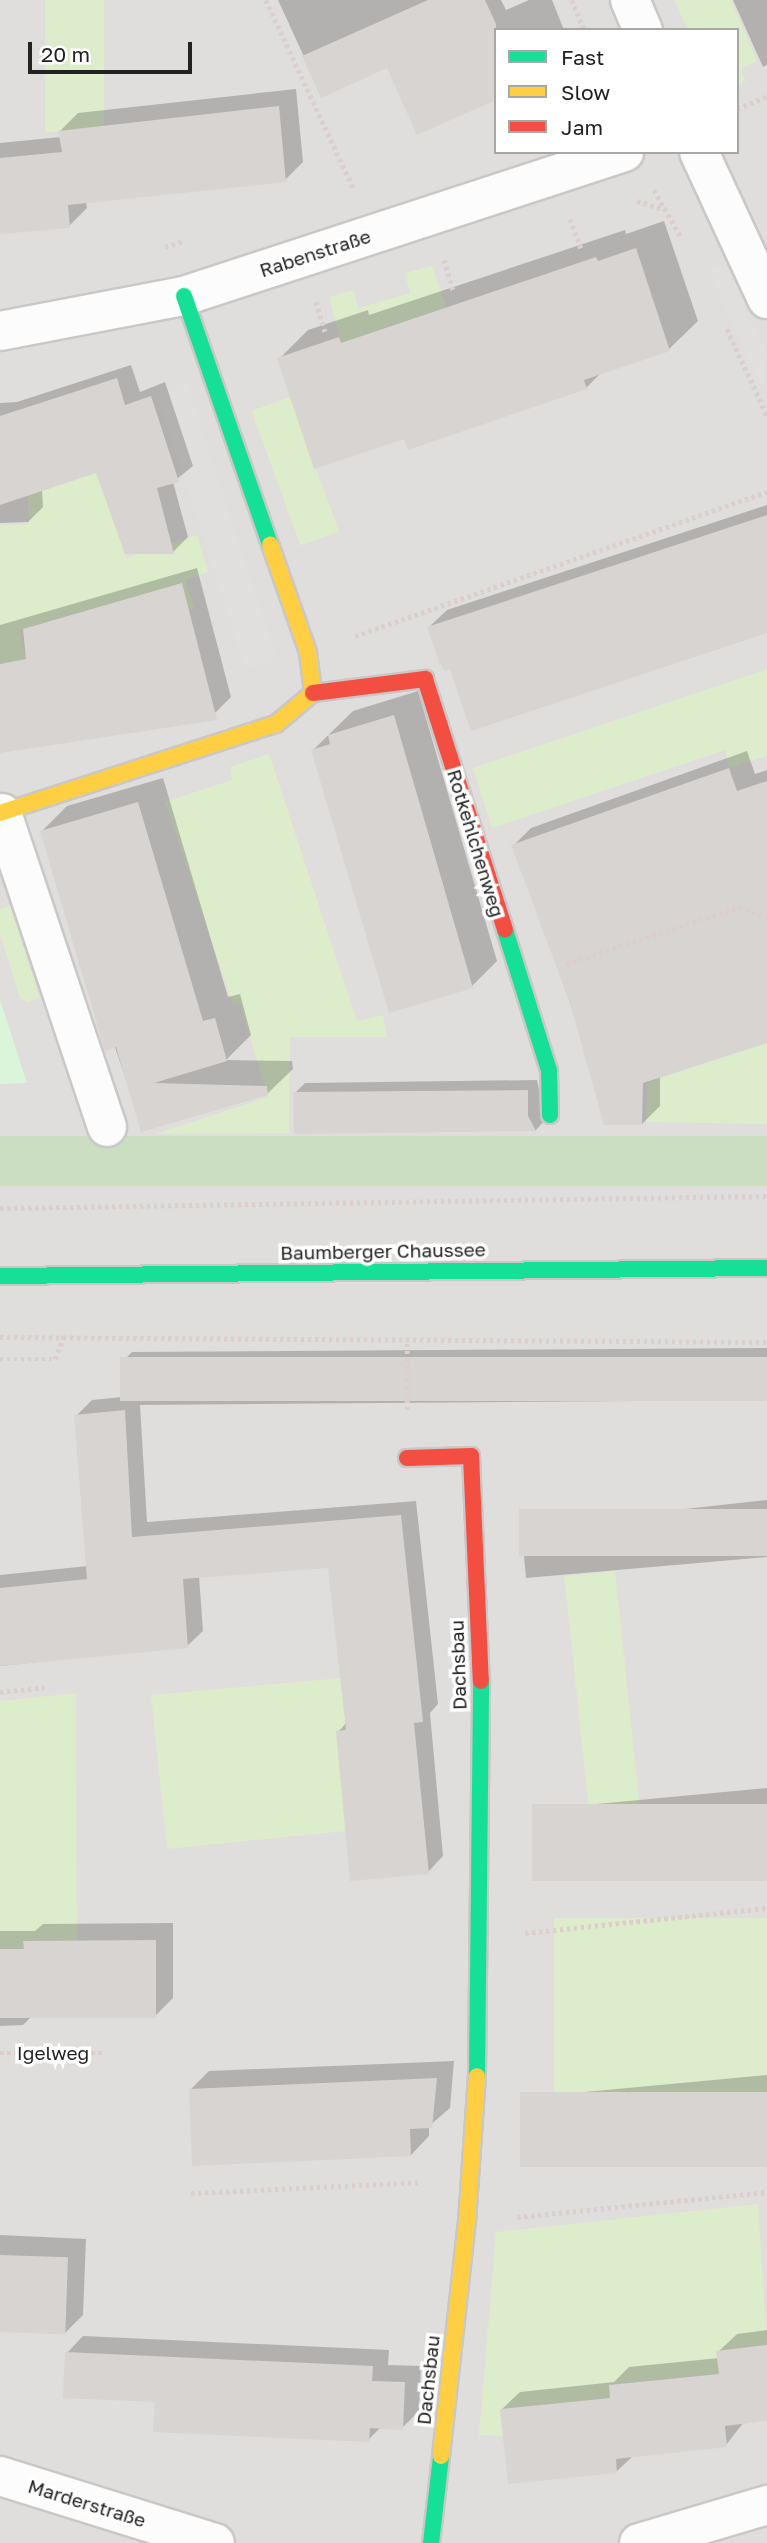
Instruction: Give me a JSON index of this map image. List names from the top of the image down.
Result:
{
  "streets": {
    "street": [
      "Rabenstraße",
      "Rotkehlchenweg",
      "Baumberger Chaussee",
      "Dachsbau",
      "Marderstraße"
    ],
    "path": ["Igelweg"]
  },
  "legend": ["Fast", "Slow", "Jam"],
  "scale_bar": "20 m"
}
